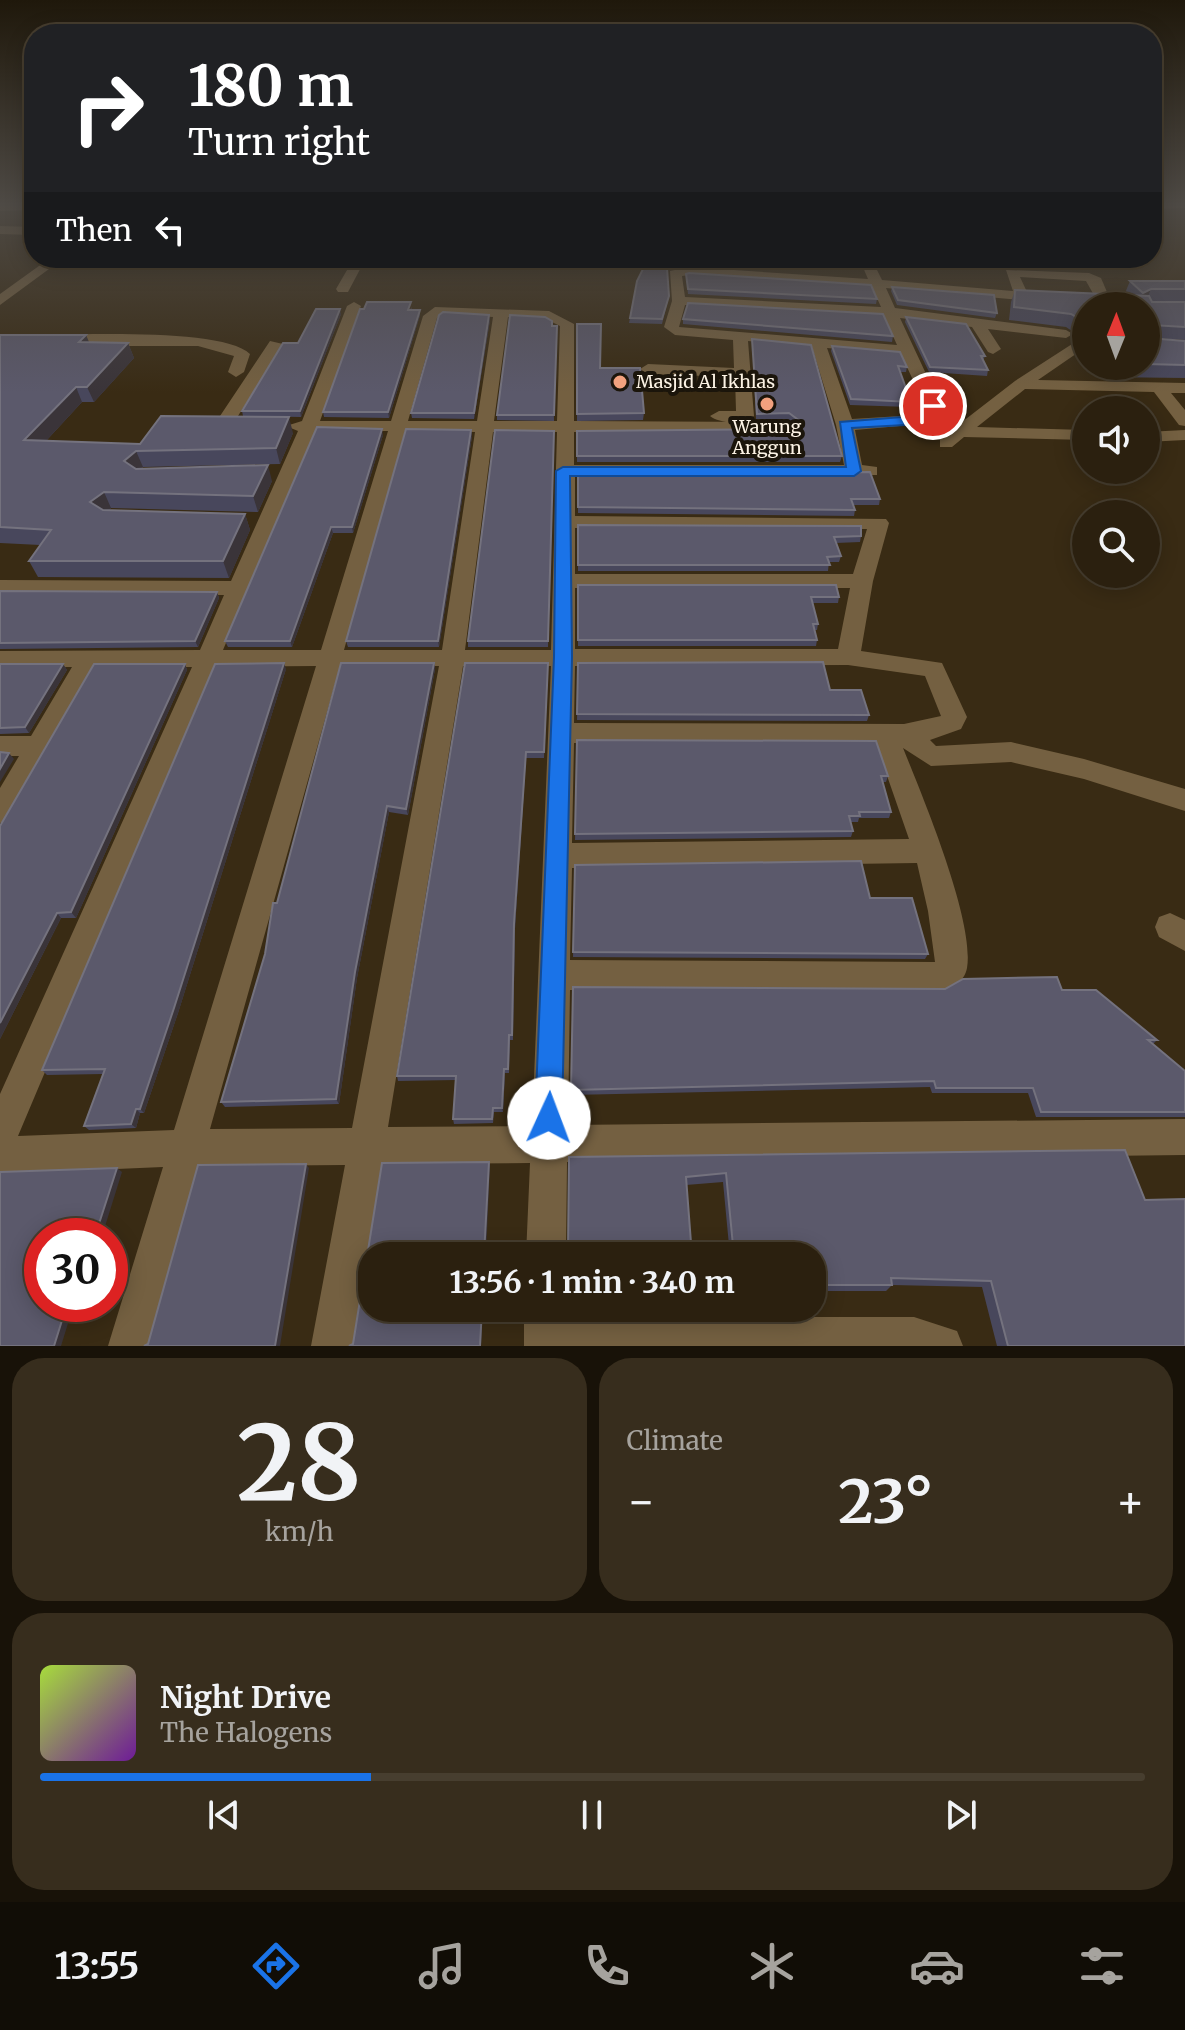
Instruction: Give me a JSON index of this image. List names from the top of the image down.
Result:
{
  "places": ["Masjid Al Ikhlas", "Warung Anggun"],
  "north": "top",
  "page": {
    "turn": ["180 m", "Turn right"],
    "then": "Then",
    "limit": "30",
    "trip": "13:56 · 1 min · 340 m",
    "tile": [
      ["28", "km/h"],
      "Climate"
    ],
    "heat": ["−", "23°", "+"],
    "song": ["Night Drive", "The Halogens"],
    "tabs": "13:55"
  }
}
